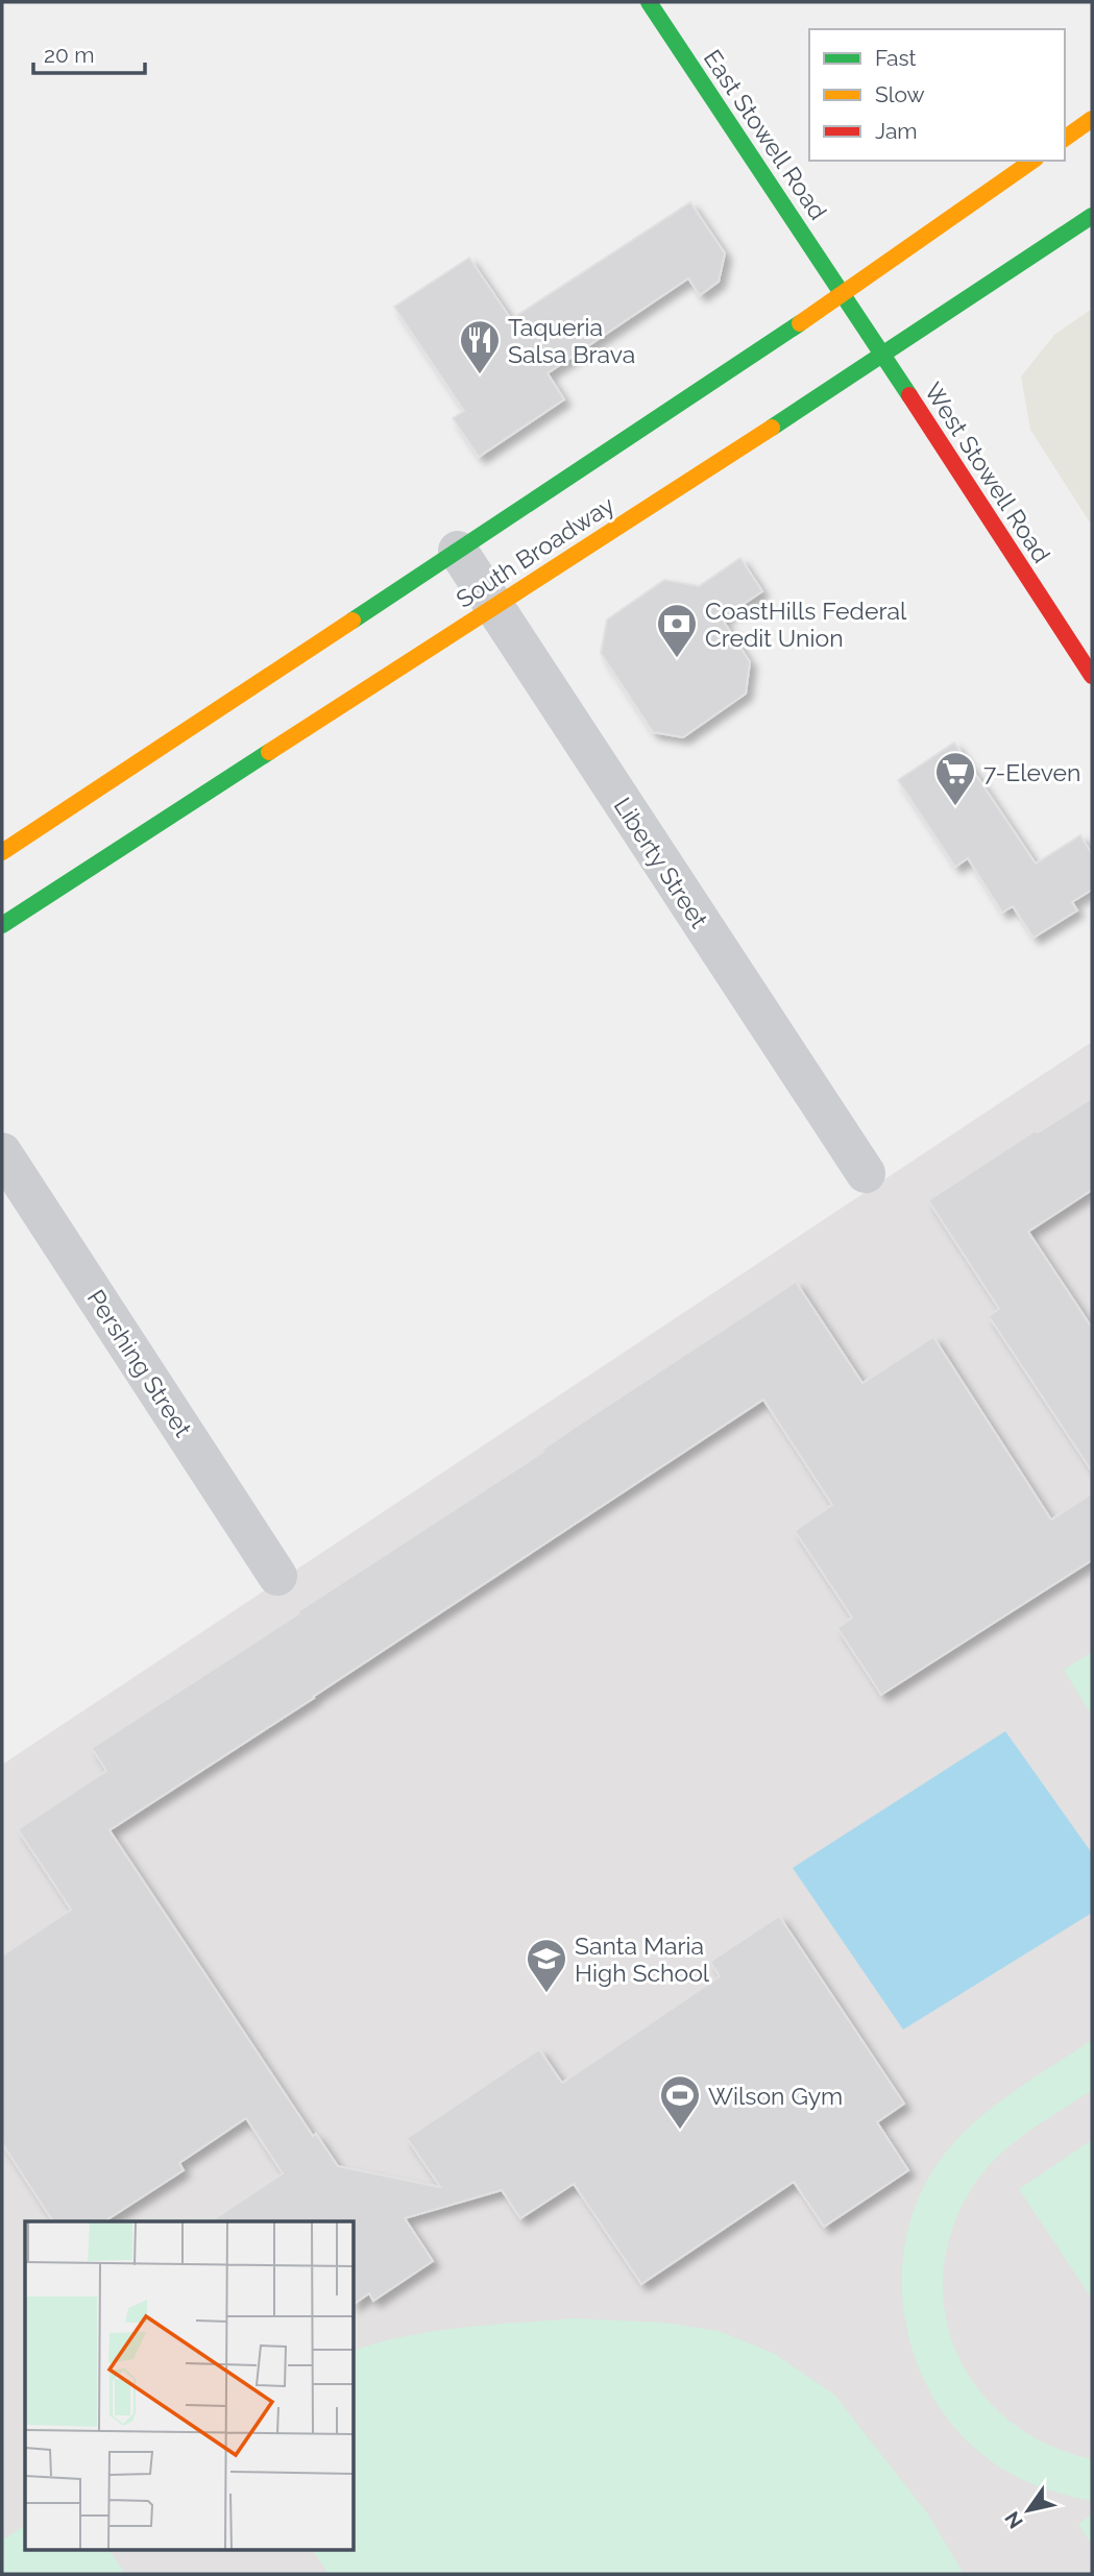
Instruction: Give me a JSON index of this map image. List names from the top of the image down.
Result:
{
  "streets": {
    "main road": ["East Stowell Road", "West Stowell Road", "South Broadway"],
    "street": ["Liberty Street", "Pershing Street"]
  },
  "crossings": [
    ["East Stowell Road", "West Stowell Road"],
    ["East Stowell Road", "South Broadway"],
    ["West Stowell Road", "South Broadway"],
    ["South Broadway", "Liberty Street"]
  ],
  "places": {
    "restaurant": ["Taqueria Salsa Brava"],
    "bank": ["CoastHills Federal Credit Union"],
    "supermarket": ["7-Eleven"],
    "school or university": ["Santa Maria High School"],
    "sports": ["Wilson Gym"]
  },
  "legend": ["Fast", "Slow", "Jam"],
  "scale_bar": "20 m",
  "north": "bottom left"
}
